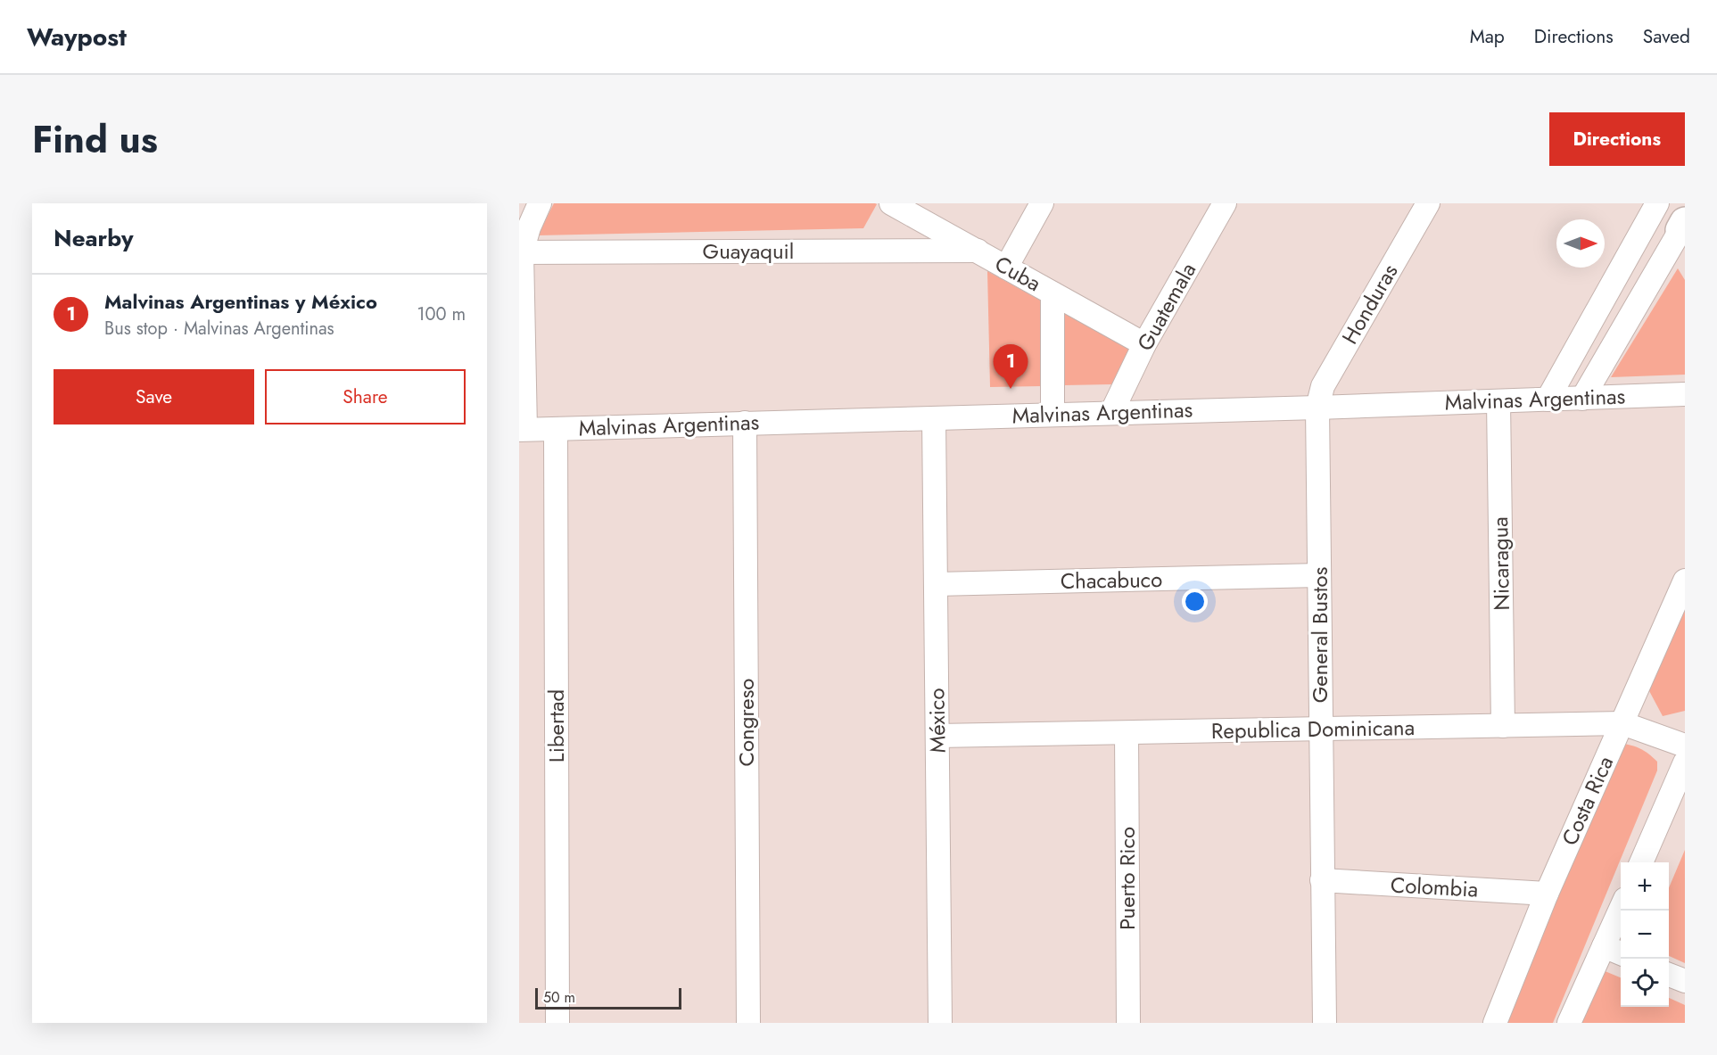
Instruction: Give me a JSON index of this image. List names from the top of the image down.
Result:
{
  "streets": {
    "street": [
      "Guayaquil",
      "Cuba",
      "Honduras",
      "Guatemala",
      "Malvinas Argentinas",
      "Nicaragua",
      "Chacabuco",
      "General Bustos",
      "México",
      "Congreso",
      "Libertad",
      "Republica Dominicana",
      "Costa Rica",
      "Puerto Rico",
      "Colombia"
    ]
  },
  "crossings": [
    ["Guayaquil", "Cuba"],
    ["Cuba", "Guatemala"],
    ["Honduras", "Malvinas Argentinas"],
    ["Honduras", "General Bustos"],
    ["Guatemala", "Malvinas Argentinas"],
    ["Malvinas Argentinas", "Nicaragua"],
    ["Malvinas Argentinas", "General Bustos"],
    ["Malvinas Argentinas", "México"],
    ["Malvinas Argentinas", "Congreso"],
    ["Malvinas Argentinas", "Libertad"],
    ["Nicaragua", "Republica Dominicana"],
    ["Chacabuco", "General Bustos"],
    ["Chacabuco", "México"],
    ["General Bustos", "Republica Dominicana"],
    ["General Bustos", "Colombia"],
    ["México", "Republica Dominicana"],
    ["Republica Dominicana", "Costa Rica"],
    ["Republica Dominicana", "Puerto Rico"],
    ["Costa Rica", "Colombia"]
  ],
  "scale_bar": "50 m",
  "north": "right",
  "page": {
    "header": "Waypost",
    "nav": ["Map", "Directions", "Saved"],
    "title": "Find us",
    "buttons": [
      "Directions",
      ["Save", "Share"]
    ],
    "heading": "Nearby",
    "list": [
      {
        "mark": "1",
        "name": "Malvinas Argentinas y México",
        "note": "Bus stop · Malvinas Argentinas",
        "value": "100 m"
      }
    ],
    "pins": "1",
    "map_buttons": ["+", "−"],
    "scale": "50 m"
  }
}
